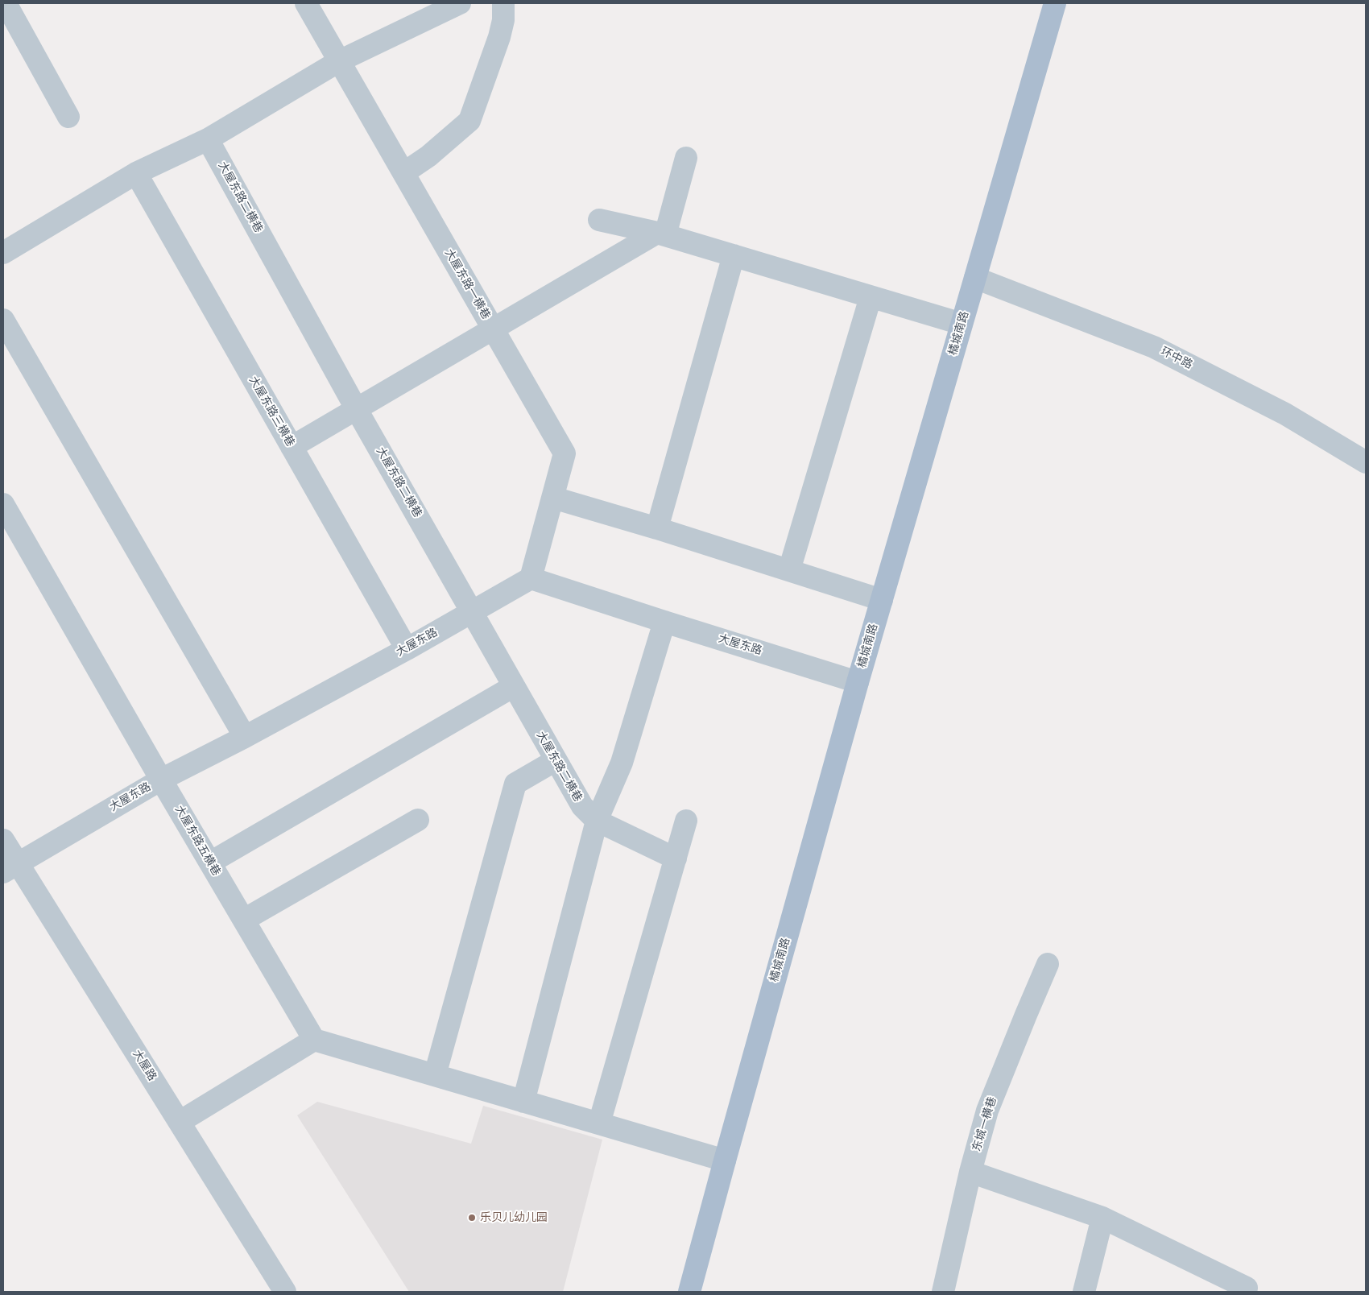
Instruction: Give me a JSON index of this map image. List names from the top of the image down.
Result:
{
  "streets": {
    "main road": ["橘城南路"],
    "street": [
      "大屋东路二横巷",
      "大屋东路一横巷",
      "环中路",
      "大屋东路三横巷",
      "大屋东路",
      "大屋东路五横巷",
      "大屋路",
      "东城一横巷"
    ]
  },
  "crossings": [
    ["大屋东路二横巷", "大屋东路"],
    ["大屋东路一横巷", "大屋东路"],
    ["橘城南路", "环中路"],
    ["橘城南路", "大屋东路"],
    ["大屋东路三横巷", "大屋东路"],
    ["大屋东路", "大屋东路五横巷"],
    ["大屋东路", "大屋路"]
  ],
  "places": ["乐贝儿幼儿园"]
}
